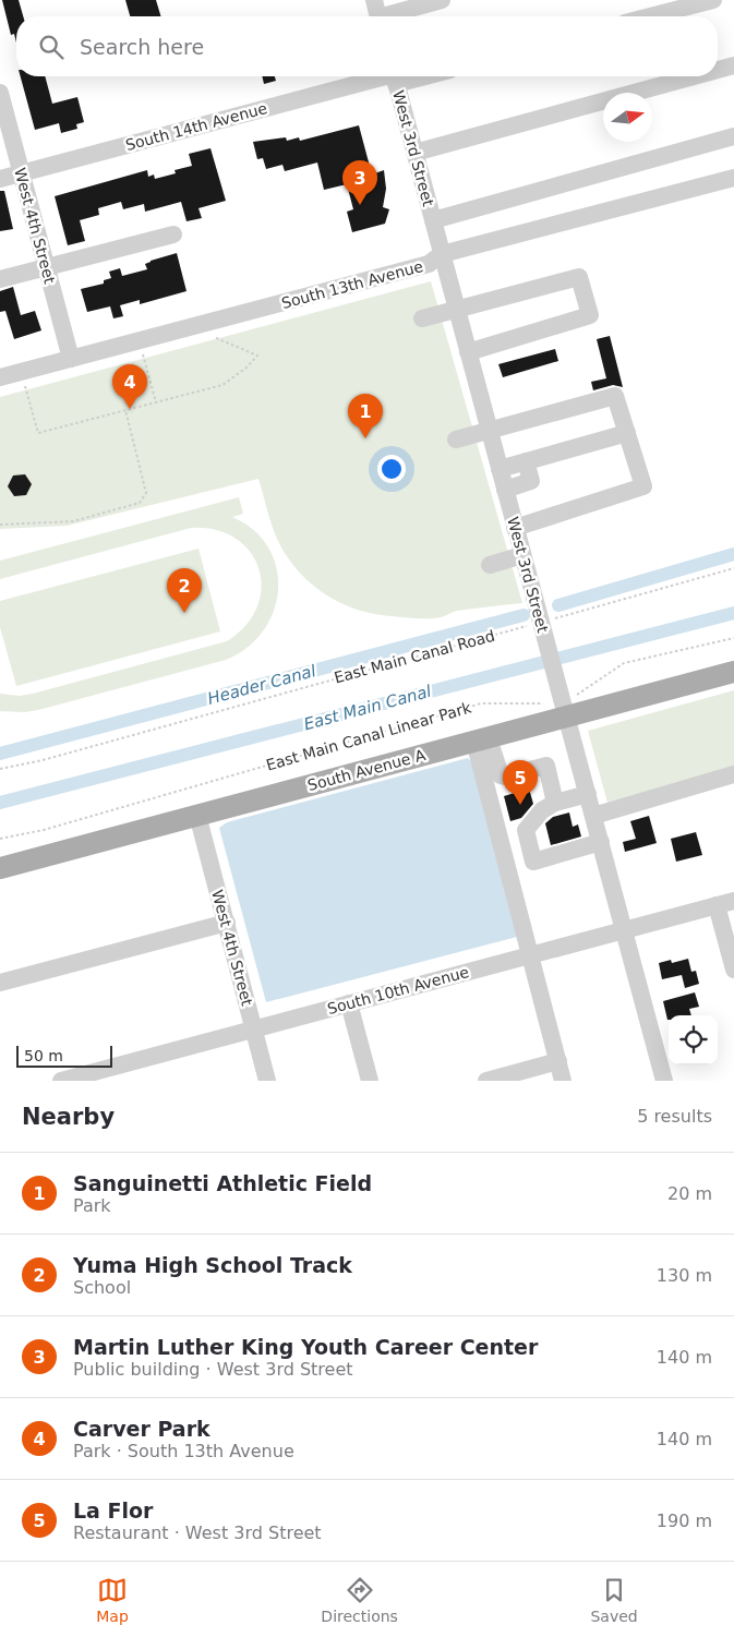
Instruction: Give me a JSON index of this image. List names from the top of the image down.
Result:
{
  "streets": {
    "main road": ["South Avenue A"],
    "street": [
      "South 14th Avenue",
      "West 3rd Street",
      "West 4th Street",
      "South 13th Avenue",
      "South 10th Avenue"
    ],
    "path": ["East Main Canal Road", "East Main Canal Linear Park"]
  },
  "crossings": [
    ["South 14th Avenue", "West 3rd Street"],
    ["South 14th Avenue", "West 4th Street"],
    ["West 3rd Street", "South 13th Avenue"],
    ["West 3rd Street", "East Main Canal Road"],
    ["West 3rd Street", "East Main Canal Linear Park"],
    ["West 3rd Street", "South Avenue A"],
    ["West 3rd Street", "South 10th Avenue"],
    ["West 4th Street", "South 13th Avenue"],
    ["West 4th Street", "South Avenue A"],
    ["West 4th Street", "South 10th Avenue"],
    ["East Main Canal Linear Park", "South Avenue A"]
  ],
  "water": ["Header Canal", "East Main Canal"],
  "scale_bar": "50 m",
  "north": "right",
  "page": {
    "search": "Search here",
    "pins": [
      "3",
      "4",
      "1",
      "2",
      "5"
    ],
    "scale": "50 m",
    "heading": ["Nearby", "5 results"],
    "list": [
      {
        "mark": "1",
        "name": "Sanguinetti Athletic Field",
        "note": "Park",
        "value": "20 m"
      },
      {
        "mark": "2",
        "name": "Yuma High School Track",
        "note": "School",
        "value": "130 m"
      },
      {
        "mark": "3",
        "name": "Martin Luther King Youth Career Center",
        "note": "Public building · West 3rd Street",
        "value": "140 m"
      },
      {
        "mark": "4",
        "name": "Carver Park",
        "note": "Park · South 13th Avenue",
        "value": "140 m"
      },
      {
        "mark": "5",
        "name": "La Flor",
        "note": "Restaurant · West 3rd Street",
        "value": "190 m"
      }
    ],
    "nav": ["Map", "Directions", "Saved"]
  }
}
